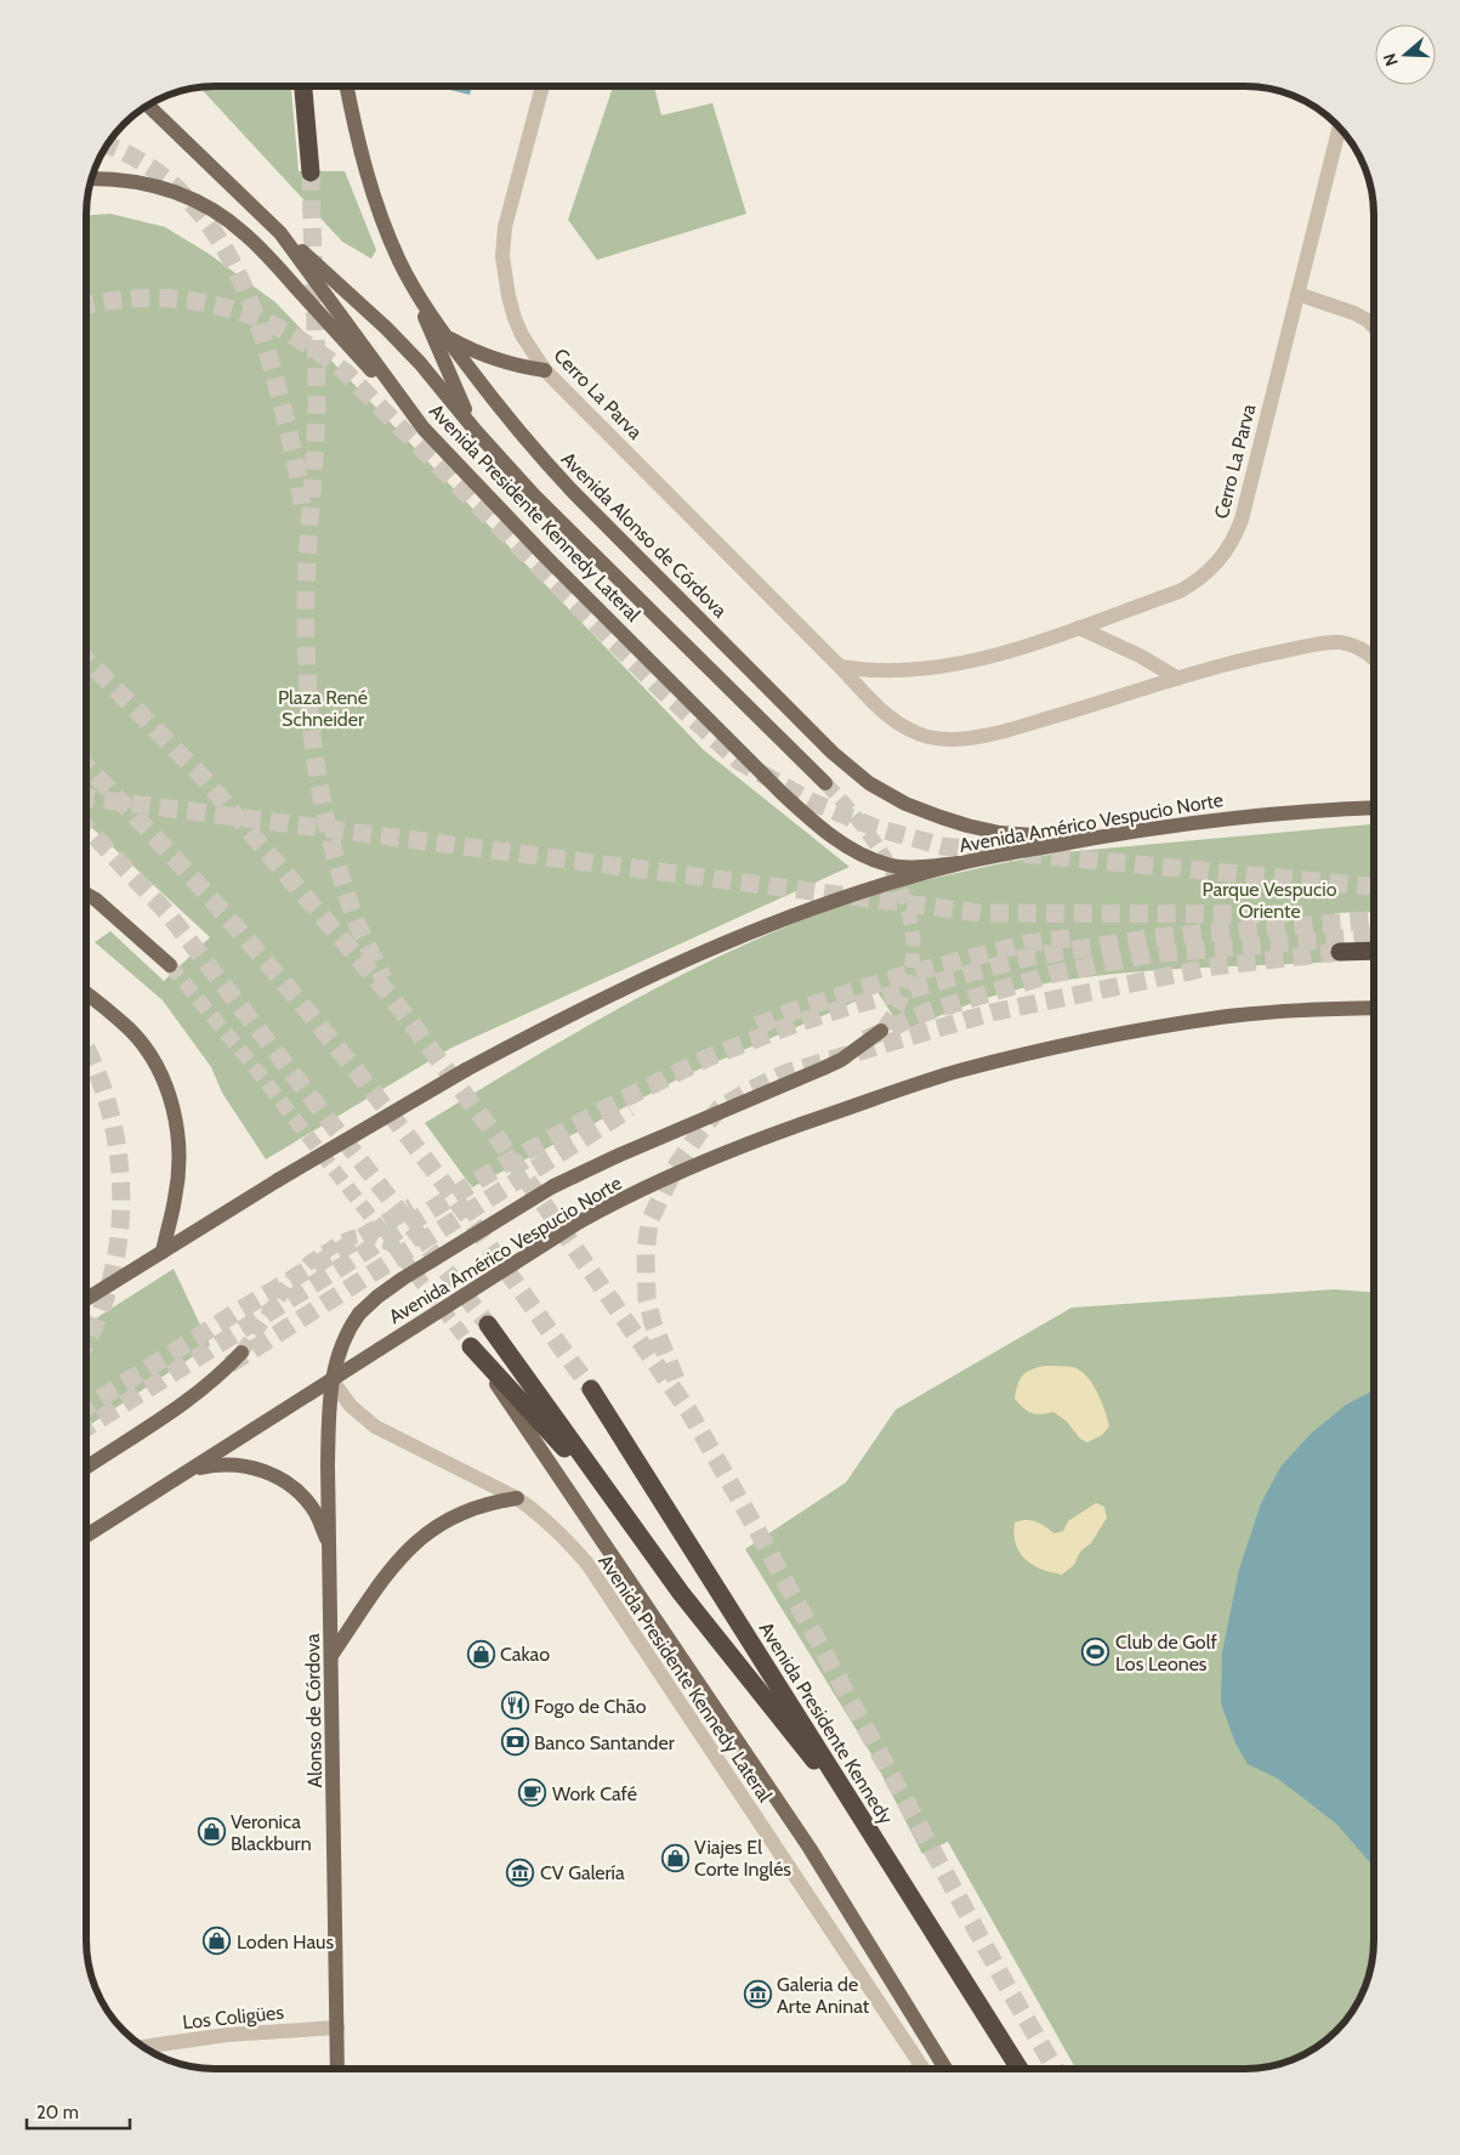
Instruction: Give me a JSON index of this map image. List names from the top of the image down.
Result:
{
  "streets": {
    "highway": ["Avenida Presidente Kennedy"],
    "main road": [
      "Avenida Presidente Kennedy Lateral",
      "Avenida Alonso de Córdova",
      "Avenida Américo Vespucio Norte",
      "Alonso de Córdova"
    ],
    "street": ["Cerro La Parva", "Los Coligües"]
  },
  "crossings": [
    ["Avenida Presidente Kennedy Lateral", "Avenida Américo Vespucio Norte"],
    ["Avenida Presidente Kennedy Lateral", "Alonso de Córdova"],
    ["Avenida Alonso de Córdova", "Avenida Américo Vespucio Norte"],
    ["Avenida Américo Vespucio Norte", "Alonso de Córdova"],
    ["Alonso de Córdova", "Los Coligües"]
  ],
  "parks": ["Plaza René Schneider", "Parque Vespucio Oriente"],
  "places": {
    "sports": ["Club de Golf Los Leones"],
    "shop": [
      "Cakao",
      "Veronica Blackburn",
      "Viajes El Corte Inglés",
      "Loden Haus"
    ],
    "restaurant": ["Fogo de Chão"],
    "bank": ["Banco Santander"],
    "cafe": ["Work Café"],
    "museum": ["CV Galería", "Galeria de Arte Aninat"]
  },
  "scale_bar": "20 m",
  "north": "left"
}
